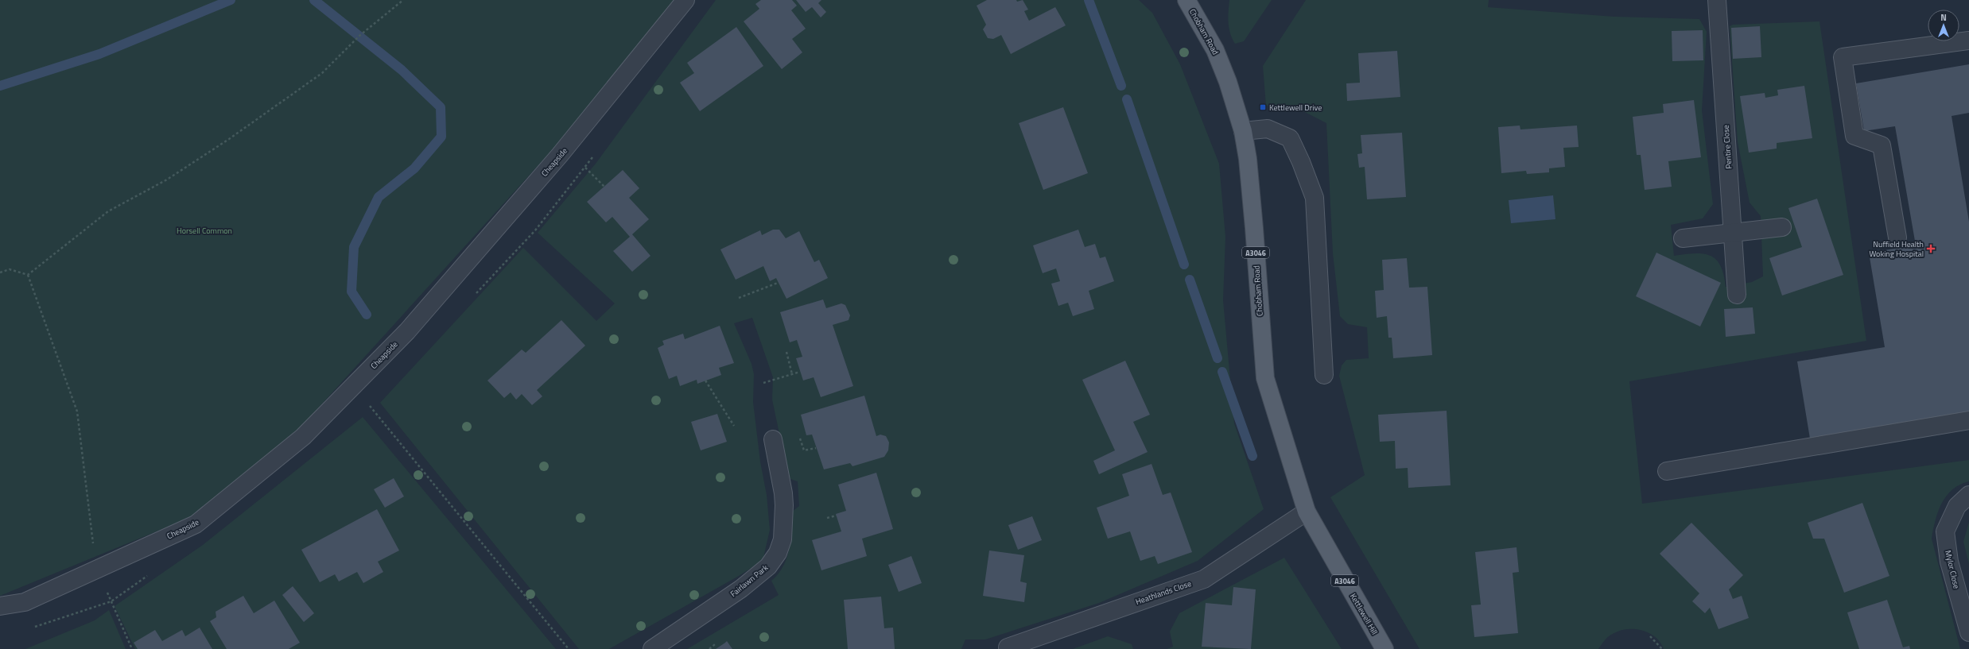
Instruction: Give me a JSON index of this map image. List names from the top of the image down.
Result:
{
  "streets": {
    "main road": ["Chobham Road", "A3046", "Kettlewell Hill"],
    "street": [
      "Pentire Close",
      "Cheapside",
      "Mylor Close",
      "Fairlawn Park",
      "Heathlands Close"
    ]
  },
  "crossings": [
    ["Chobham Road", "Heathlands Close"],
    ["Chobham Road", "Kettlewell Hill"],
    ["Heathlands Close", "Kettlewell Hill"]
  ],
  "parks": ["Horsell Common"],
  "places": {
    "transit": ["Kettlewell Drive"],
    "health": ["Nuffield Health Woking Hospital"]
  },
  "north": "top"
}
